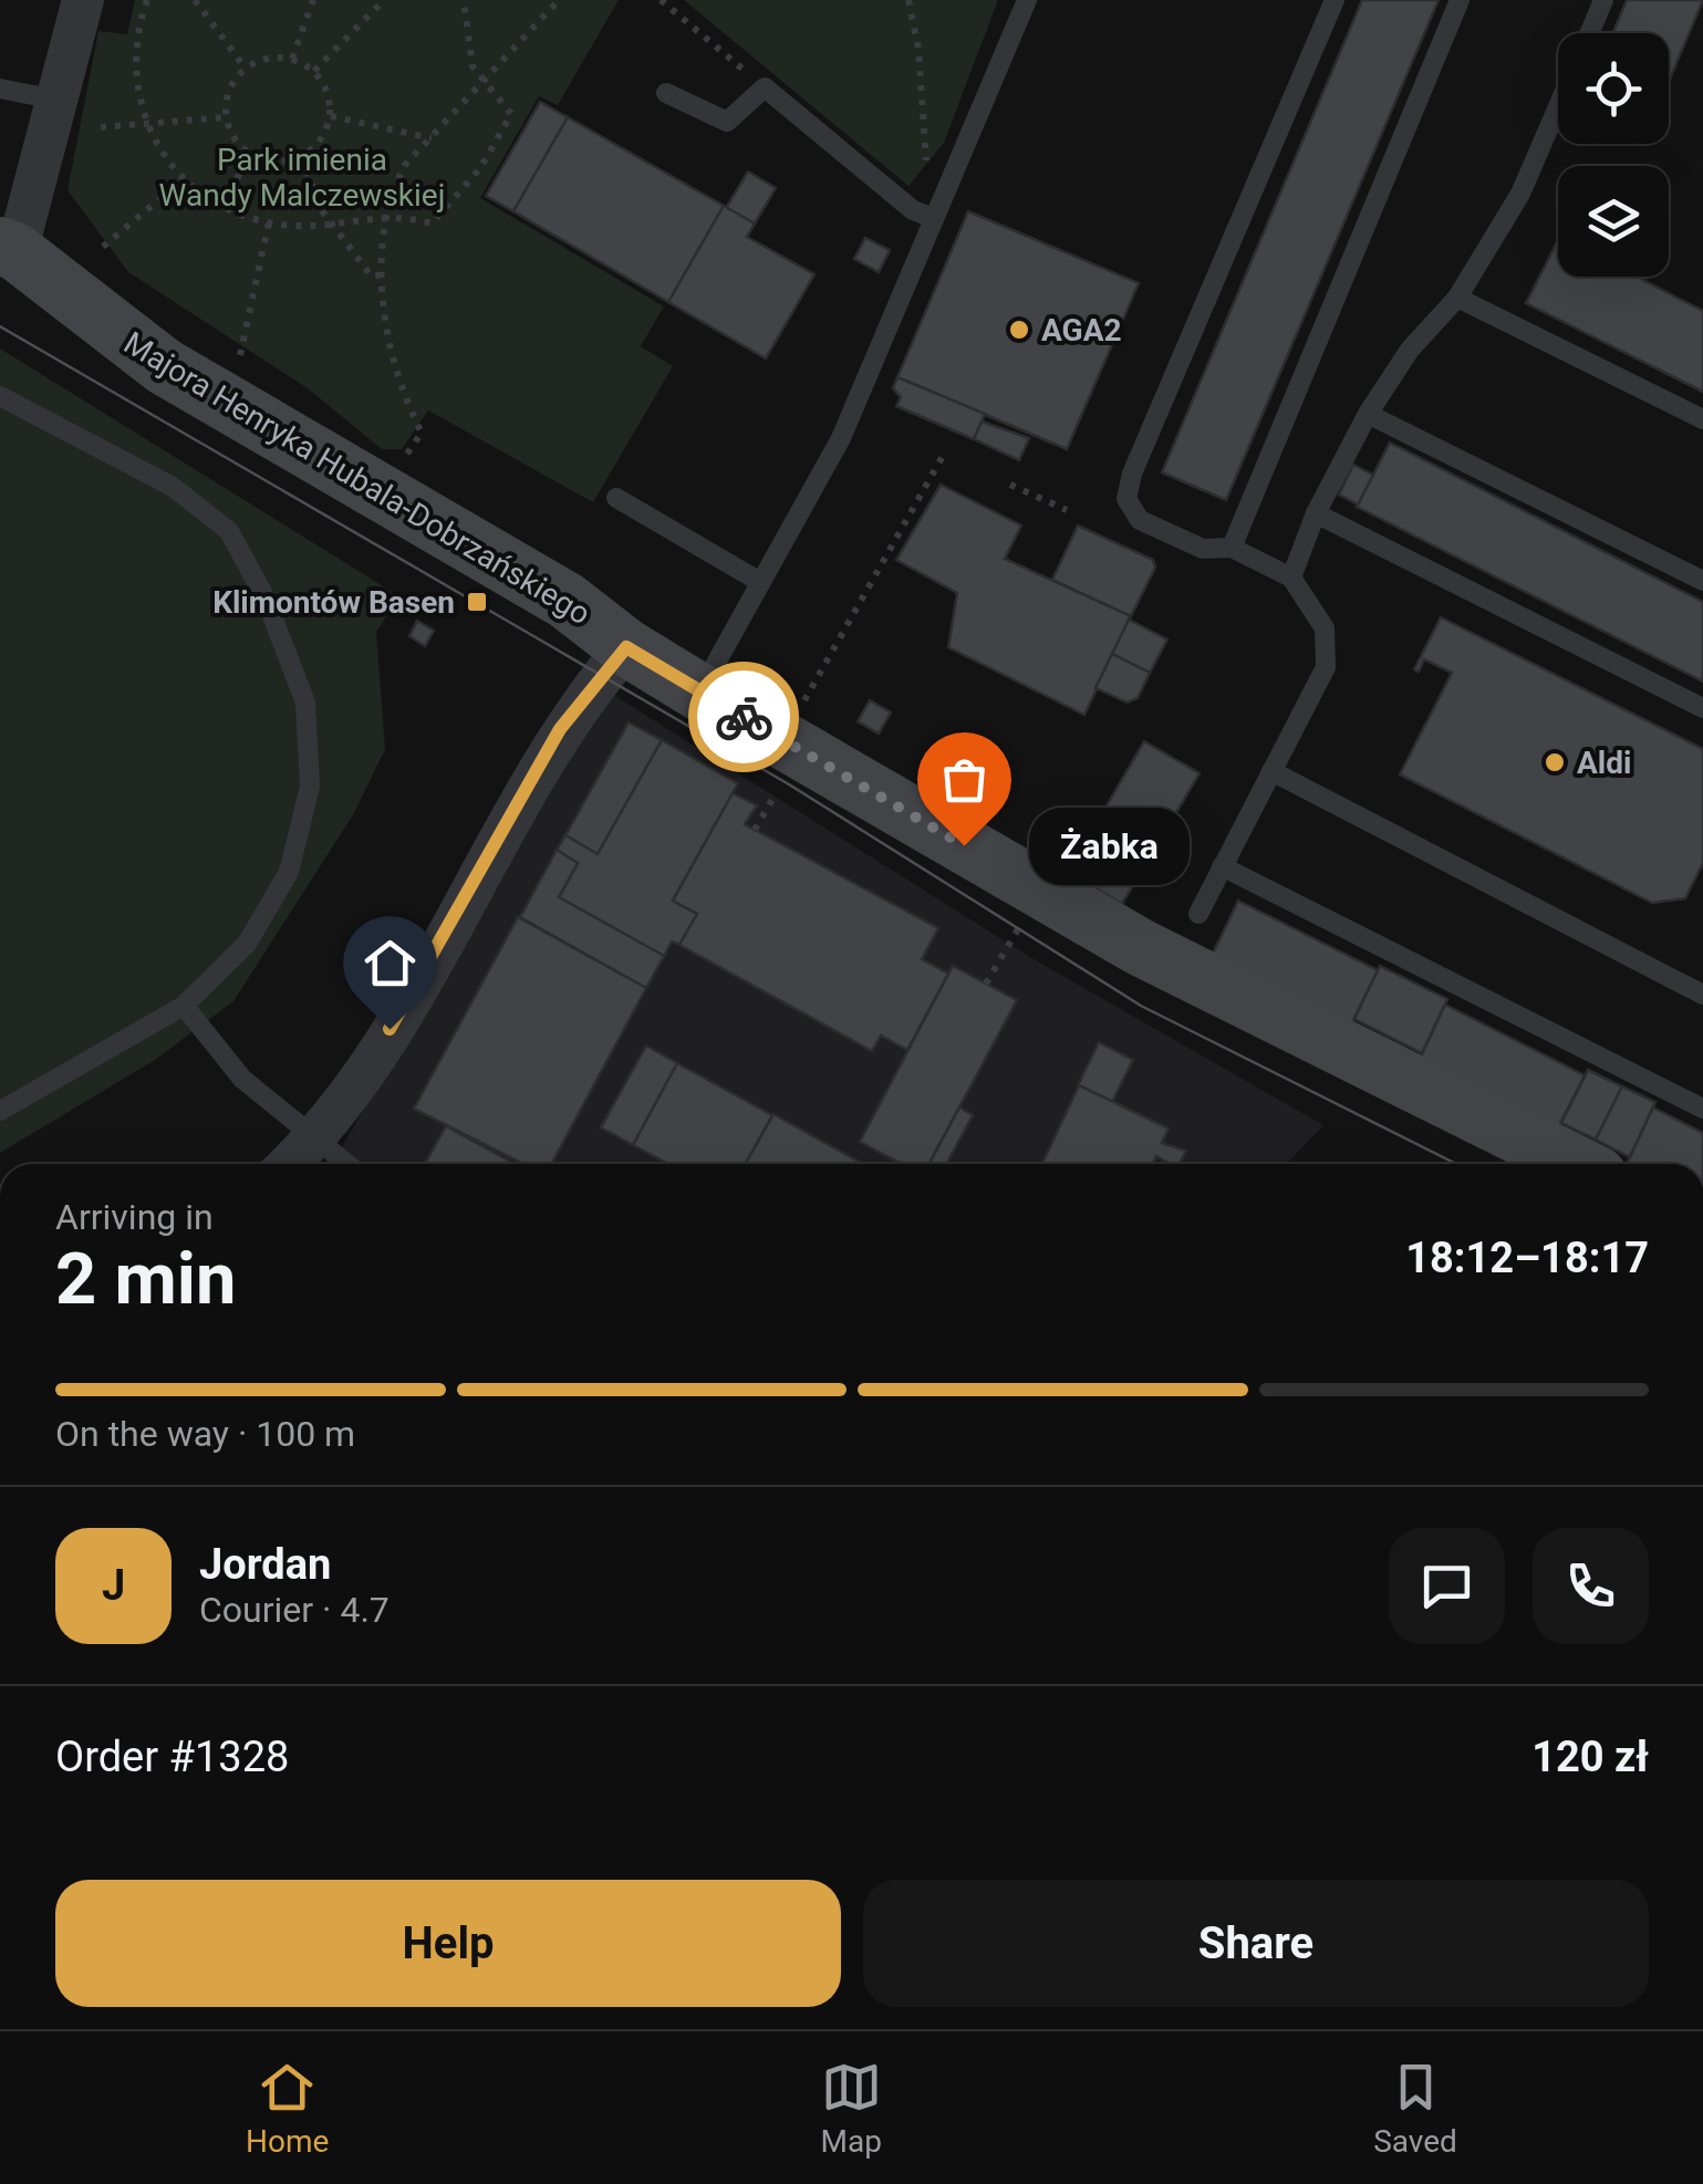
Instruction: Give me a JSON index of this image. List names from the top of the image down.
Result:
{
  "streets": {
    "street": ["Majora Henryka Hubala-Dobrzańskiego"]
  },
  "parks": ["Park imienia Wandy Malczewskiej"],
  "places": {
    "other": ["AGA2", "Aldi", "Żabka"],
    "transit": ["Klimontów Basen"]
  },
  "page": {
    "bubble": "Żabka",
    "heading": ["2 min", "Arriving in", "18:12–18:17"],
    "panel": [
      "Jordan",
      "Courier · 4.7",
      "Order #1328",
      "120 zł"
    ],
    "bar": "On the way · 100 m",
    "round": "J",
    "buttons": ["Help", "Share"],
    "tabs": ["Home", "Map", "Saved"]
  }
}
